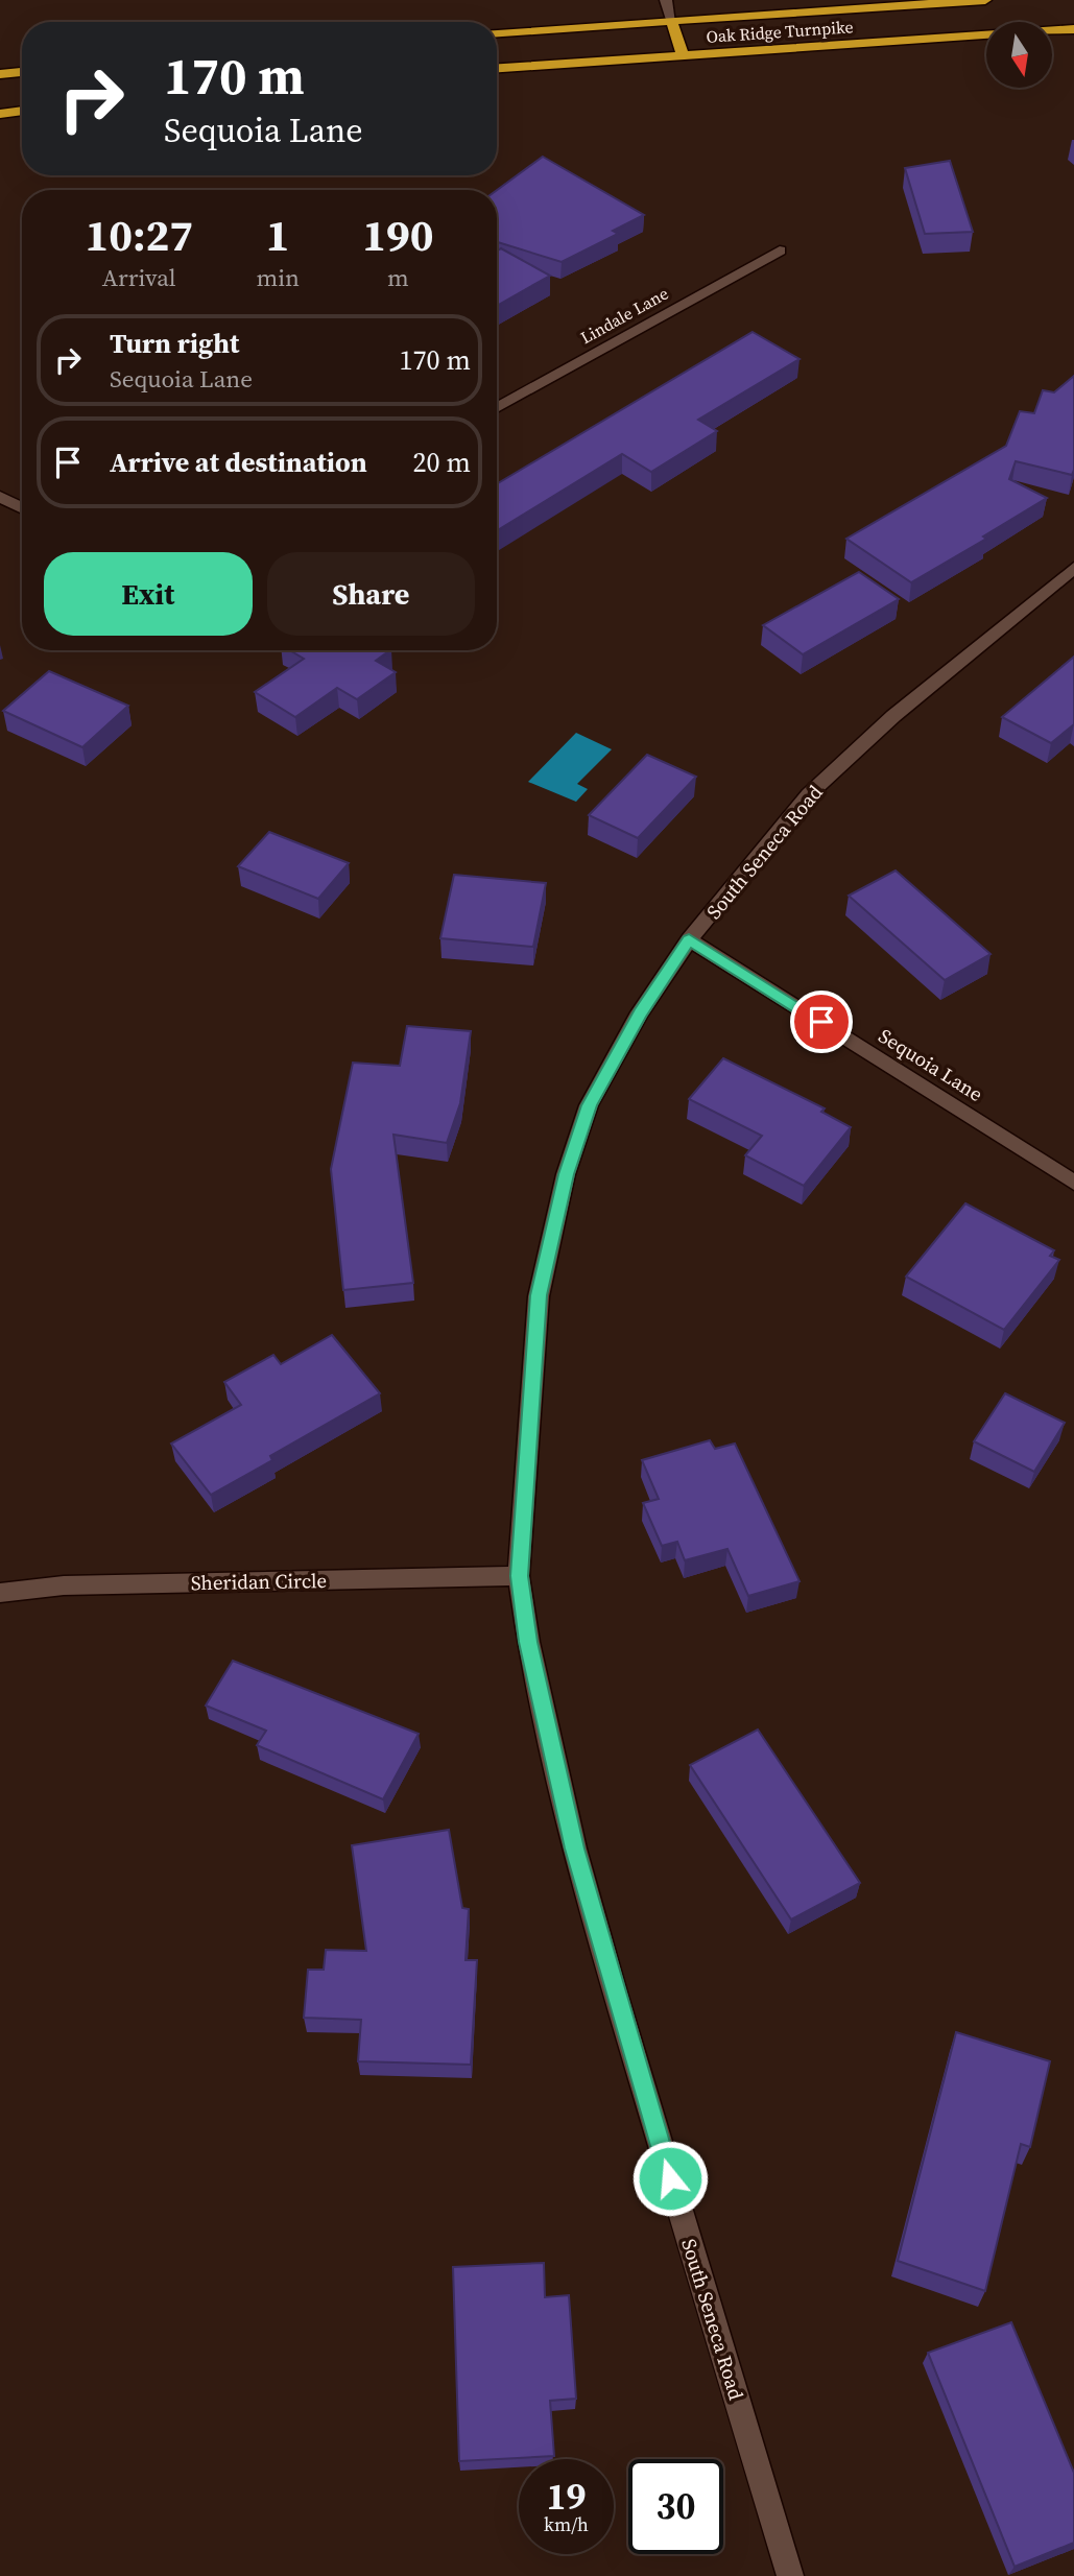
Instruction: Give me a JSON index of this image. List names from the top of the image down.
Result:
{
  "streets": {
    "highway": ["Oak Ridge Turnpike"],
    "street": [
      "Lindale Lane",
      "South Seneca Road",
      "Sequoia Lane",
      "Sheridan Circle"
    ]
  },
  "crossings": [
    ["South Seneca Road", "Sequoia Lane"],
    ["South Seneca Road", "Sheridan Circle"]
  ],
  "north": "bottom",
  "page": {
    "turn": ["170 m", "Sequoia Lane"],
    "eta": [
      "10:27",
      "Arrival",
      "1",
      "min",
      "190",
      "m"
    ],
    "list": [
      {
        "name": "Turn right",
        "note": "Sequoia Lane",
        "value": "170 m"
      },
      {
        "name": "Arrive at destination",
        "value": "20 m"
      }
    ],
    "buttons": ["Exit", "Share"],
    "speed": "19 km/h",
    "limit": "30"
  }
}
